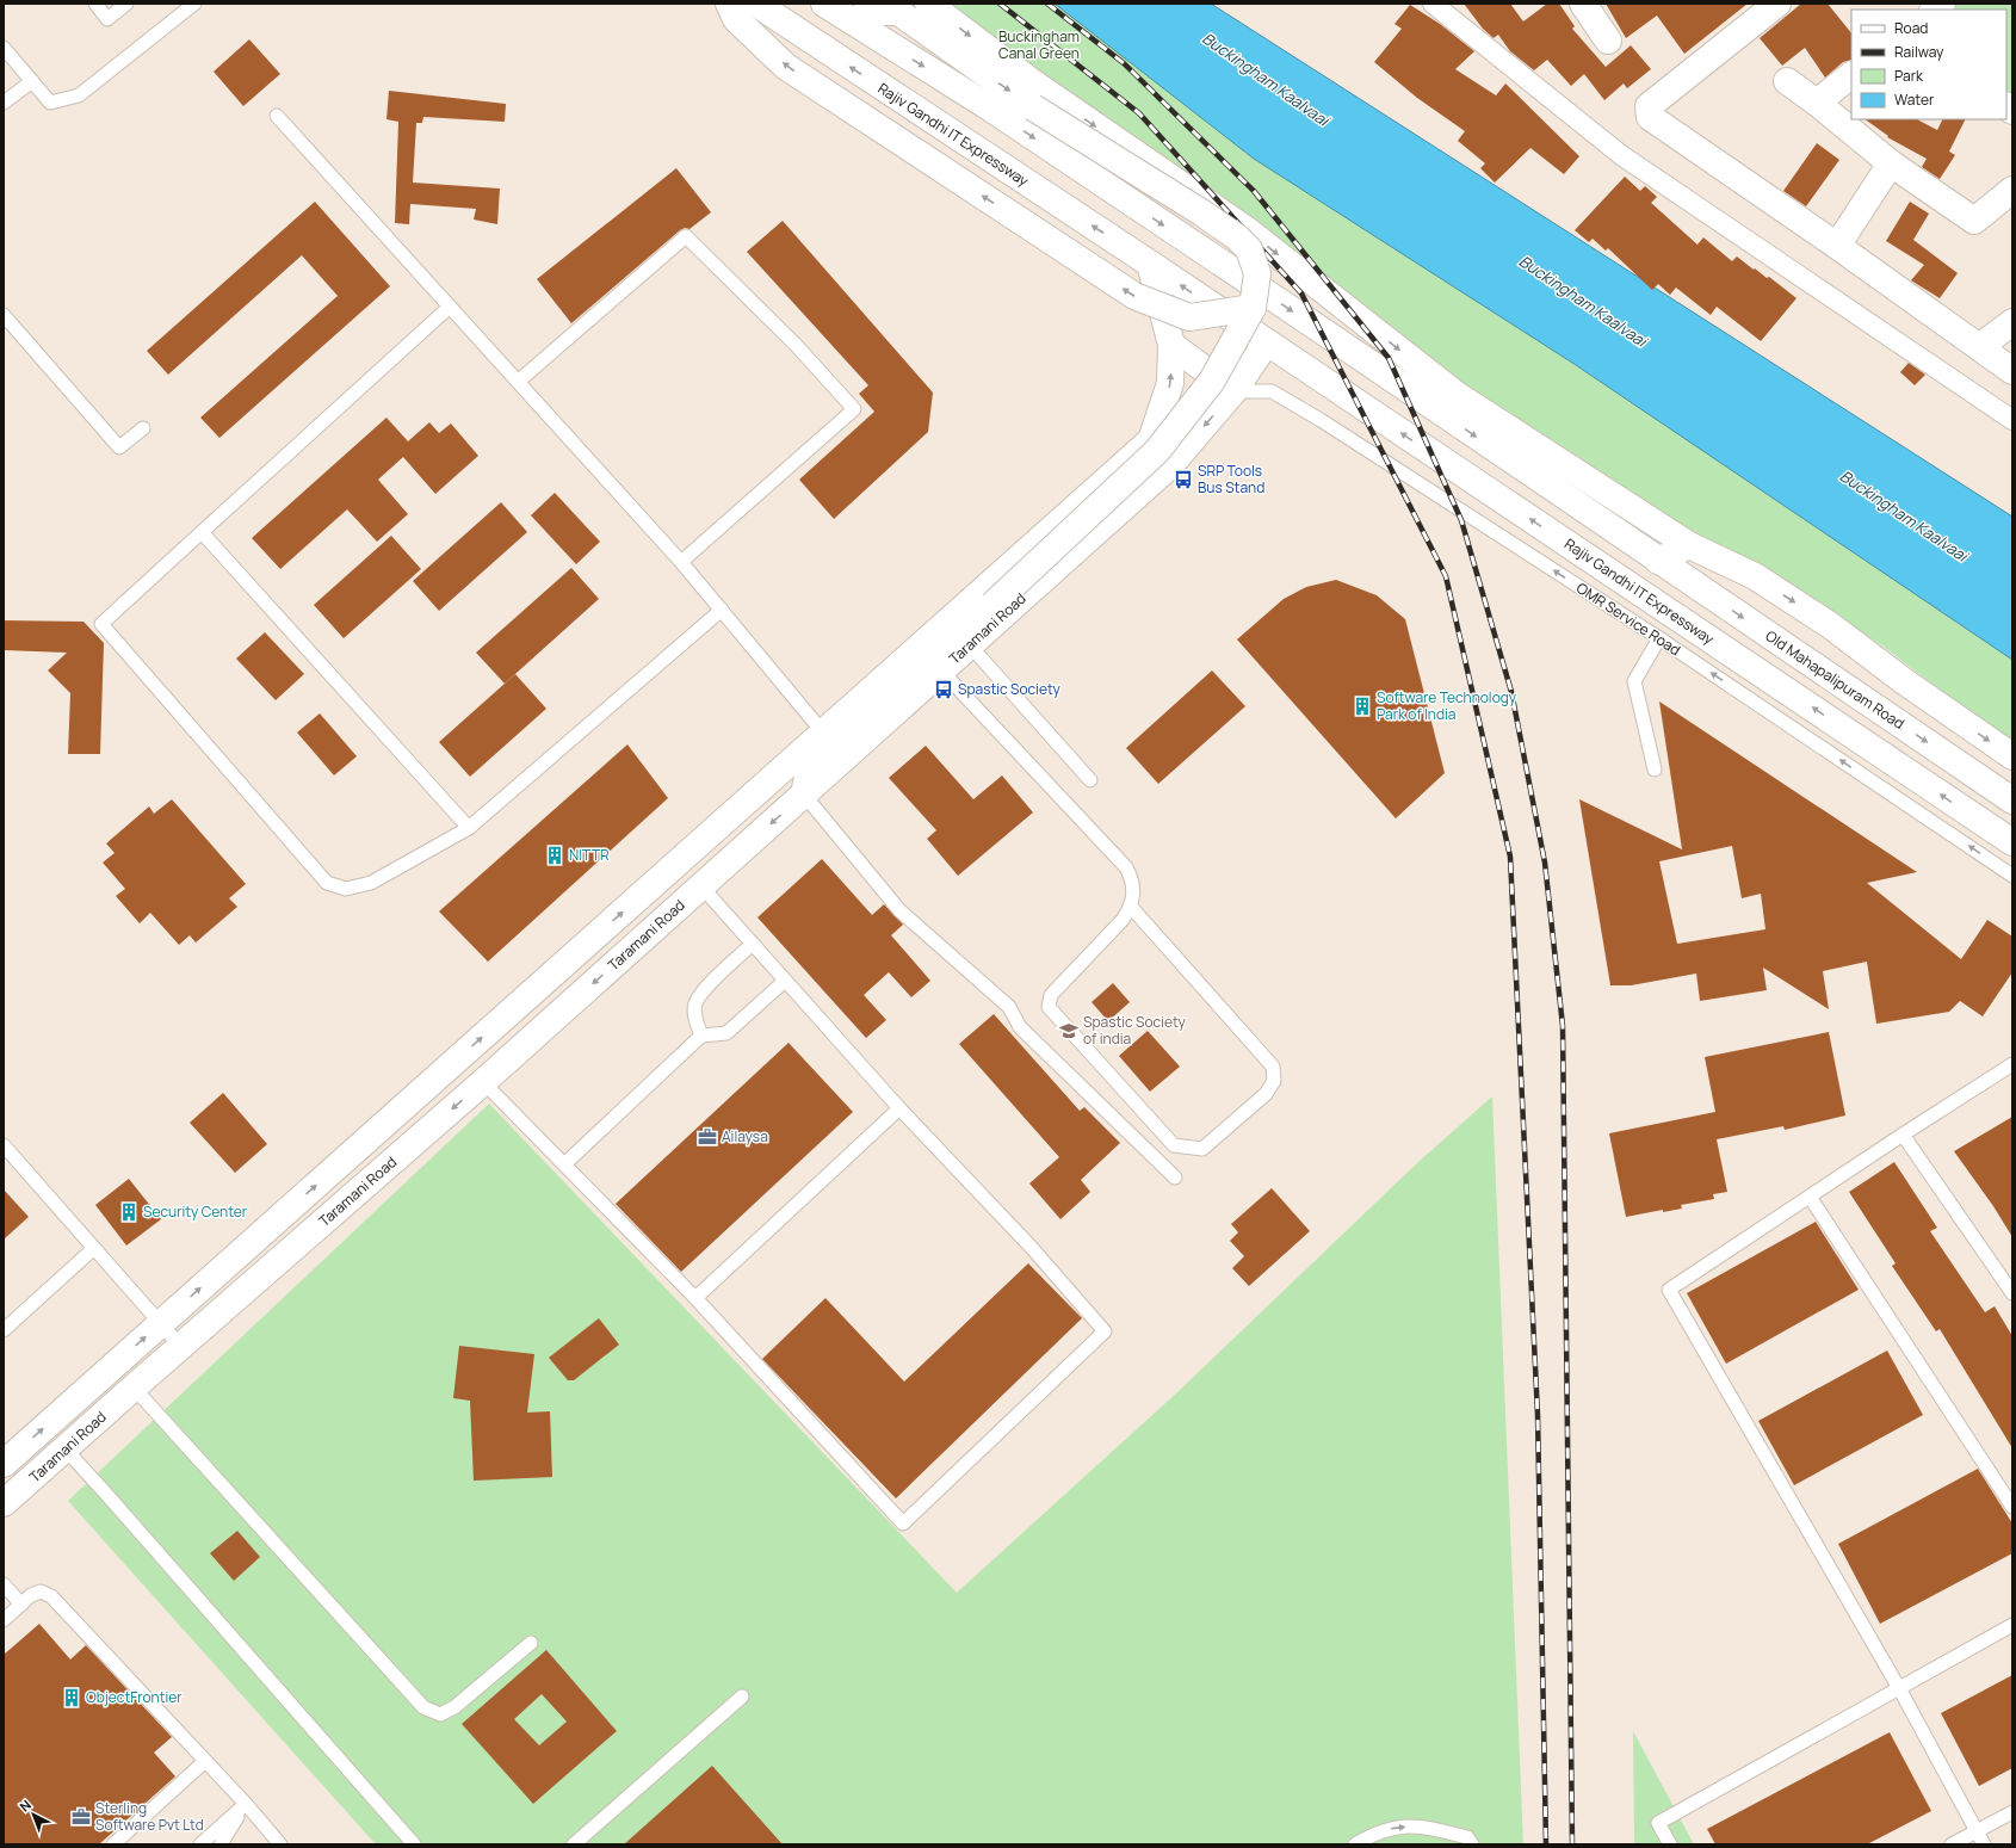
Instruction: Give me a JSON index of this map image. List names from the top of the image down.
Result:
{
  "streets": {
    "main road": ["Rajiv Gandhi IT Expressway", "Taramani Road", "Old Mahapalipuram Road"],
    "lane": ["OMR Service Road"]
  },
  "crossings": [
    ["Rajiv Gandhi IT Expressway", "Taramani Road"],
    ["OMR Service Road", "Taramani Road"]
  ],
  "one_way": ["OMR Service Road"],
  "water": ["Buckingham Kaalvaai"],
  "parks": ["Buckingham Canal Green"],
  "places": {
    "bus stop": ["SRP Tools Bus Stand", "Spastic Society"],
    "building": [
      "Software Technology Park of India",
      "NITTR",
      "Security Center",
      "ObjectFrontier"
    ],
    "school or university": ["Spastic Society of india"],
    "office": ["Ailaysa", "Sterling Software Pvt Ltd"]
  },
  "legend": [
    "Road",
    "Railway",
    "Park",
    "Water"
  ],
  "north": "top left"
}
